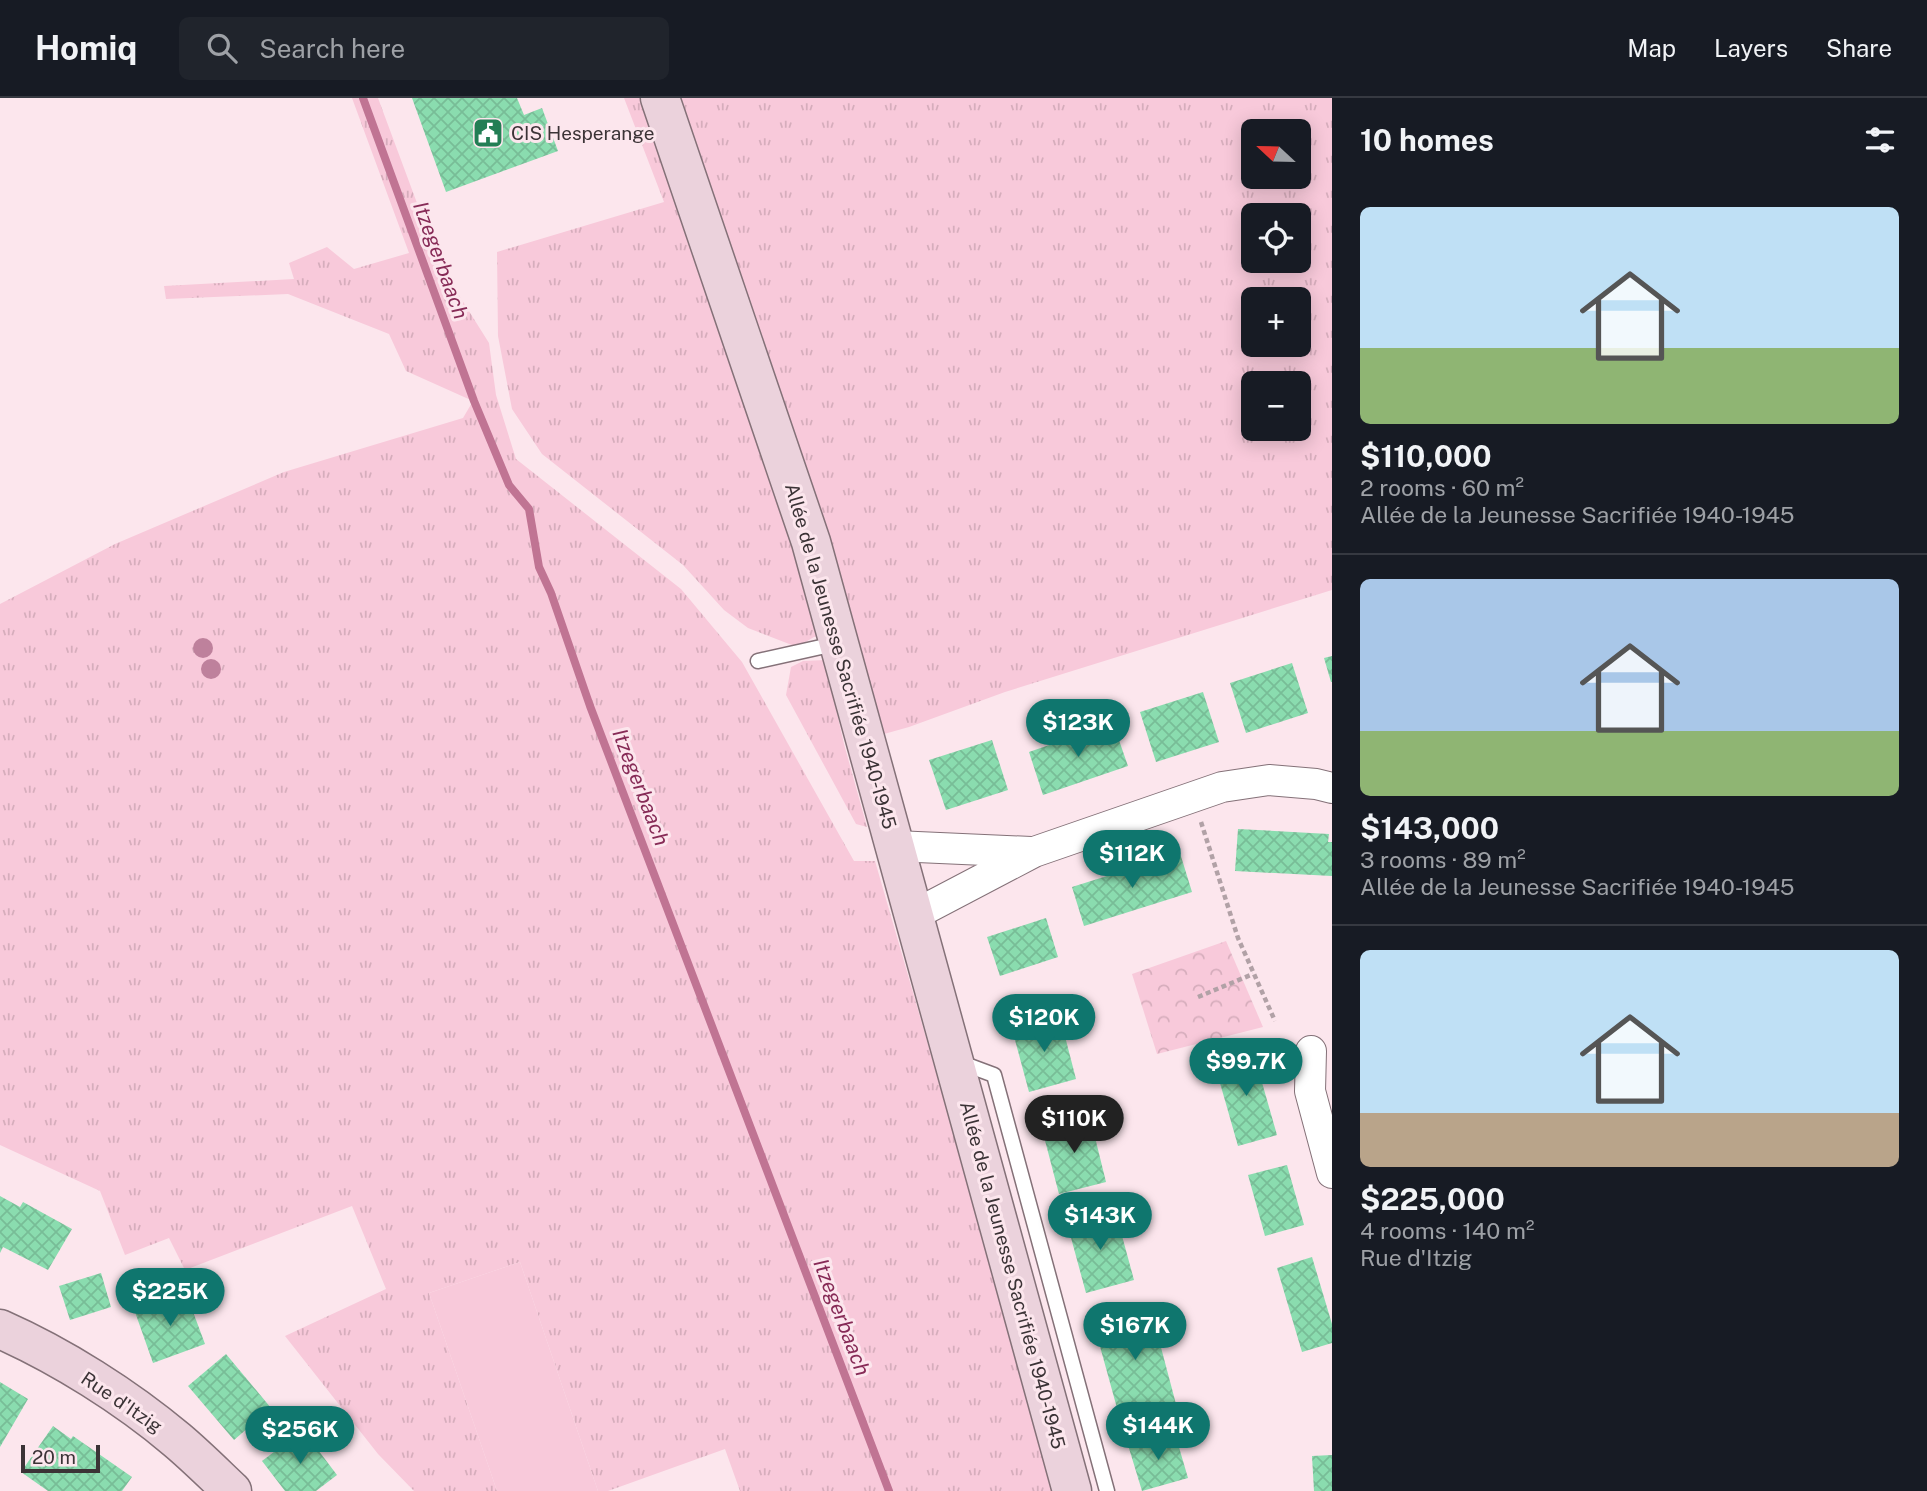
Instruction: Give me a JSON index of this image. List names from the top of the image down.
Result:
{
  "streets": {
    "main road": ["Allée de la Jeunesse Sacrifiée 1940-1945", "Rue d'Itzig"]
  },
  "water": ["Itzegerbaach"],
  "places": {
    "public building": ["CIS Hesperange"]
  },
  "scale_bar": "20 m",
  "north": "left",
  "page": {
    "header": "Homiq",
    "search": "Search here",
    "nav": ["Map", "Layers", "Share"],
    "heading": "10 homes",
    "map_buttons": ["+", "−"],
    "list": [
      {
        "name": "$110,000",
        "note": "2 rooms · 60 m² · Allée de la Jeunesse Sacrifiée 1940-1945"
      },
      {
        "name": "$143,000",
        "note": "3 rooms · 89 m² · Allée de la Jeunesse Sacrifiée 1940-1945"
      },
      {
        "name": "$225,000",
        "note": "4 rooms · 140 m² · Rue d'Itzig"
      }
    ],
    "price": [
      "$123K",
      "$112K",
      "$120K",
      "$99.7K",
      "$110K",
      "$143K",
      "$225K",
      "$167K",
      "$144K",
      "$256K"
    ],
    "scale": "20 m"
  }
}
